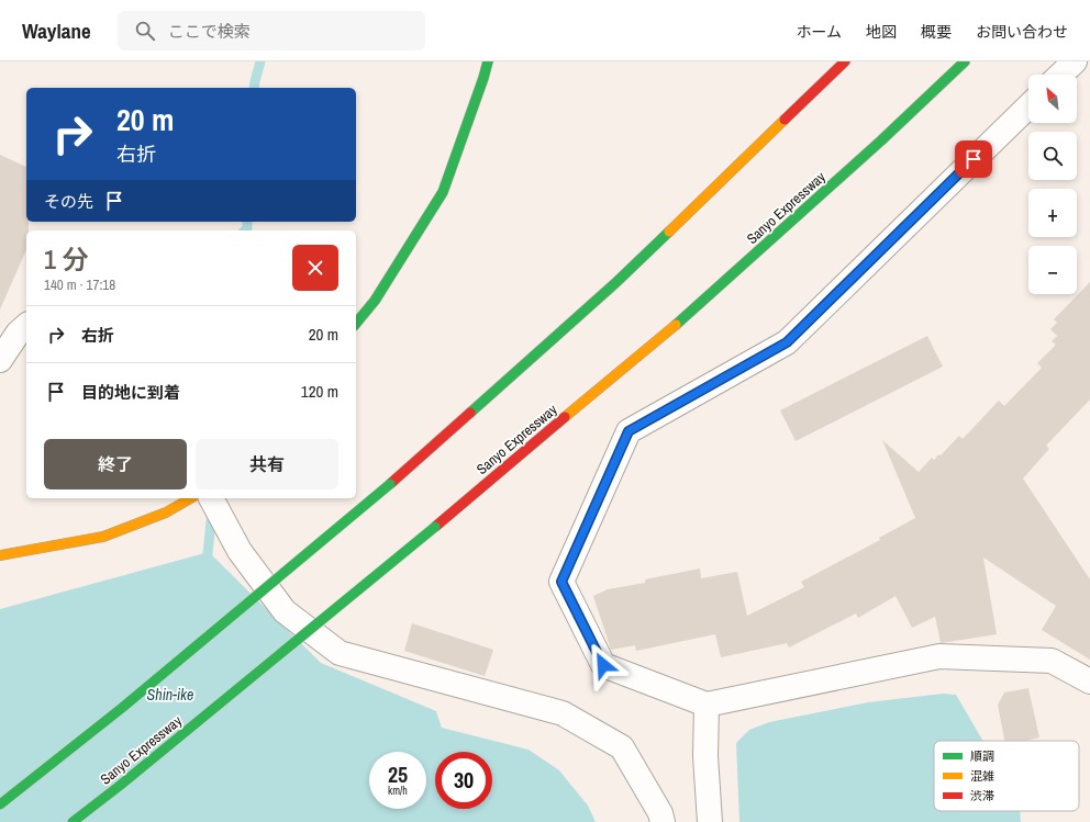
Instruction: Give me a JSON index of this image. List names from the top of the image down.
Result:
{
  "streets": {
    "main road": ["Sanyo Expressway"]
  },
  "water": ["Shin-ike"],
  "legend": ["順調", "混雑", "渋滞"],
  "north": "top left",
  "page": {
    "header": "Waylane",
    "search": "ここで検索",
    "nav": [
      "ホーム",
      "地図",
      "概要",
      "お問い合わせ"
    ],
    "map_buttons": ["+", "−"],
    "turn": ["20 m", "右折"],
    "then": "その先",
    "heading": ["1 分", "140 m · 17:18"],
    "list": [
      {
        "name": "右折",
        "value": "20 m"
      },
      {
        "name": "目的地に到着",
        "value": "120 m"
      }
    ],
    "buttons": ["終了", "共有"],
    "speed": "25 km/h",
    "limit": "30"
  }
}
